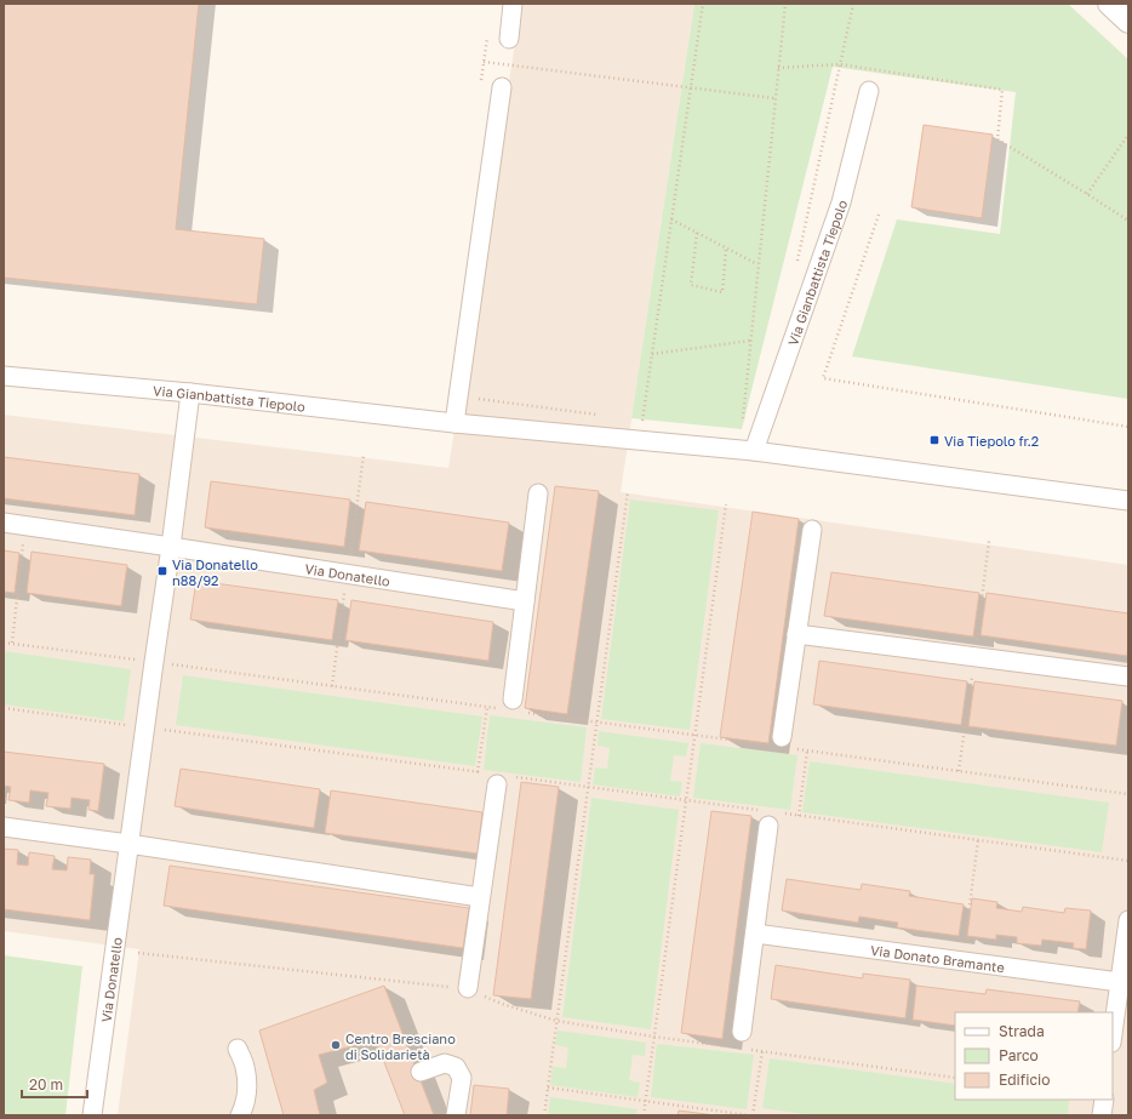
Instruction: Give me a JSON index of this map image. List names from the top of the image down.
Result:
{
  "streets": {
    "street": ["Via Gianbattista Tiepolo", "Via Donatello", "Via Donato Bramante"]
  },
  "crossings": [
    ["Via Gianbattista Tiepolo", "Via Donatello"]
  ],
  "places": {
    "transit": ["Via Tiepolo fr.2", "Via Donatello n88/92"],
    "other": ["Centro Bresciano di Solidarietà"]
  },
  "legend": ["Strada", "Parco", "Edificio"],
  "scale_bar": "20 m"
}
